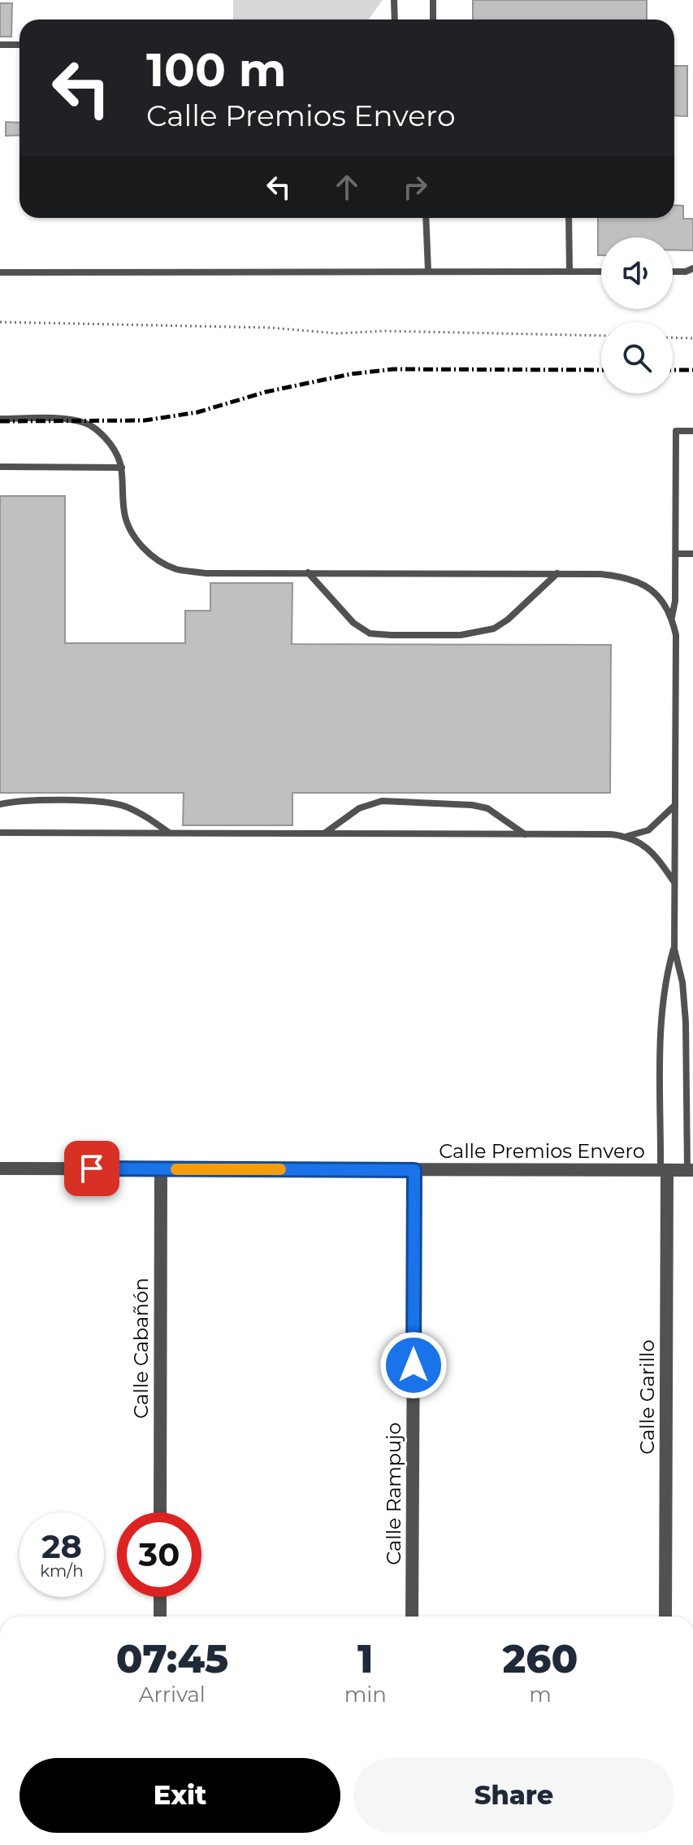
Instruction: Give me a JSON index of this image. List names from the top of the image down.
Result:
{
  "streets": {
    "street": [
      "Calle Premios Envero",
      "Calle Cabañón",
      "Calle Garillo",
      "Calle Rampujo"
    ]
  },
  "crossings": [
    ["Calle Premios Envero", "Calle Cabañón"],
    ["Calle Premios Envero", "Calle Garillo"],
    ["Calle Premios Envero", "Calle Rampujo"]
  ],
  "page": {
    "turn": ["100 m", "Calle Premios Envero"],
    "speed": "28 km/h",
    "limit": "30",
    "eta": [
      "07:45",
      "Arrival",
      "1",
      "min",
      "260",
      "m"
    ],
    "buttons": ["Exit", "Share"]
  }
}
